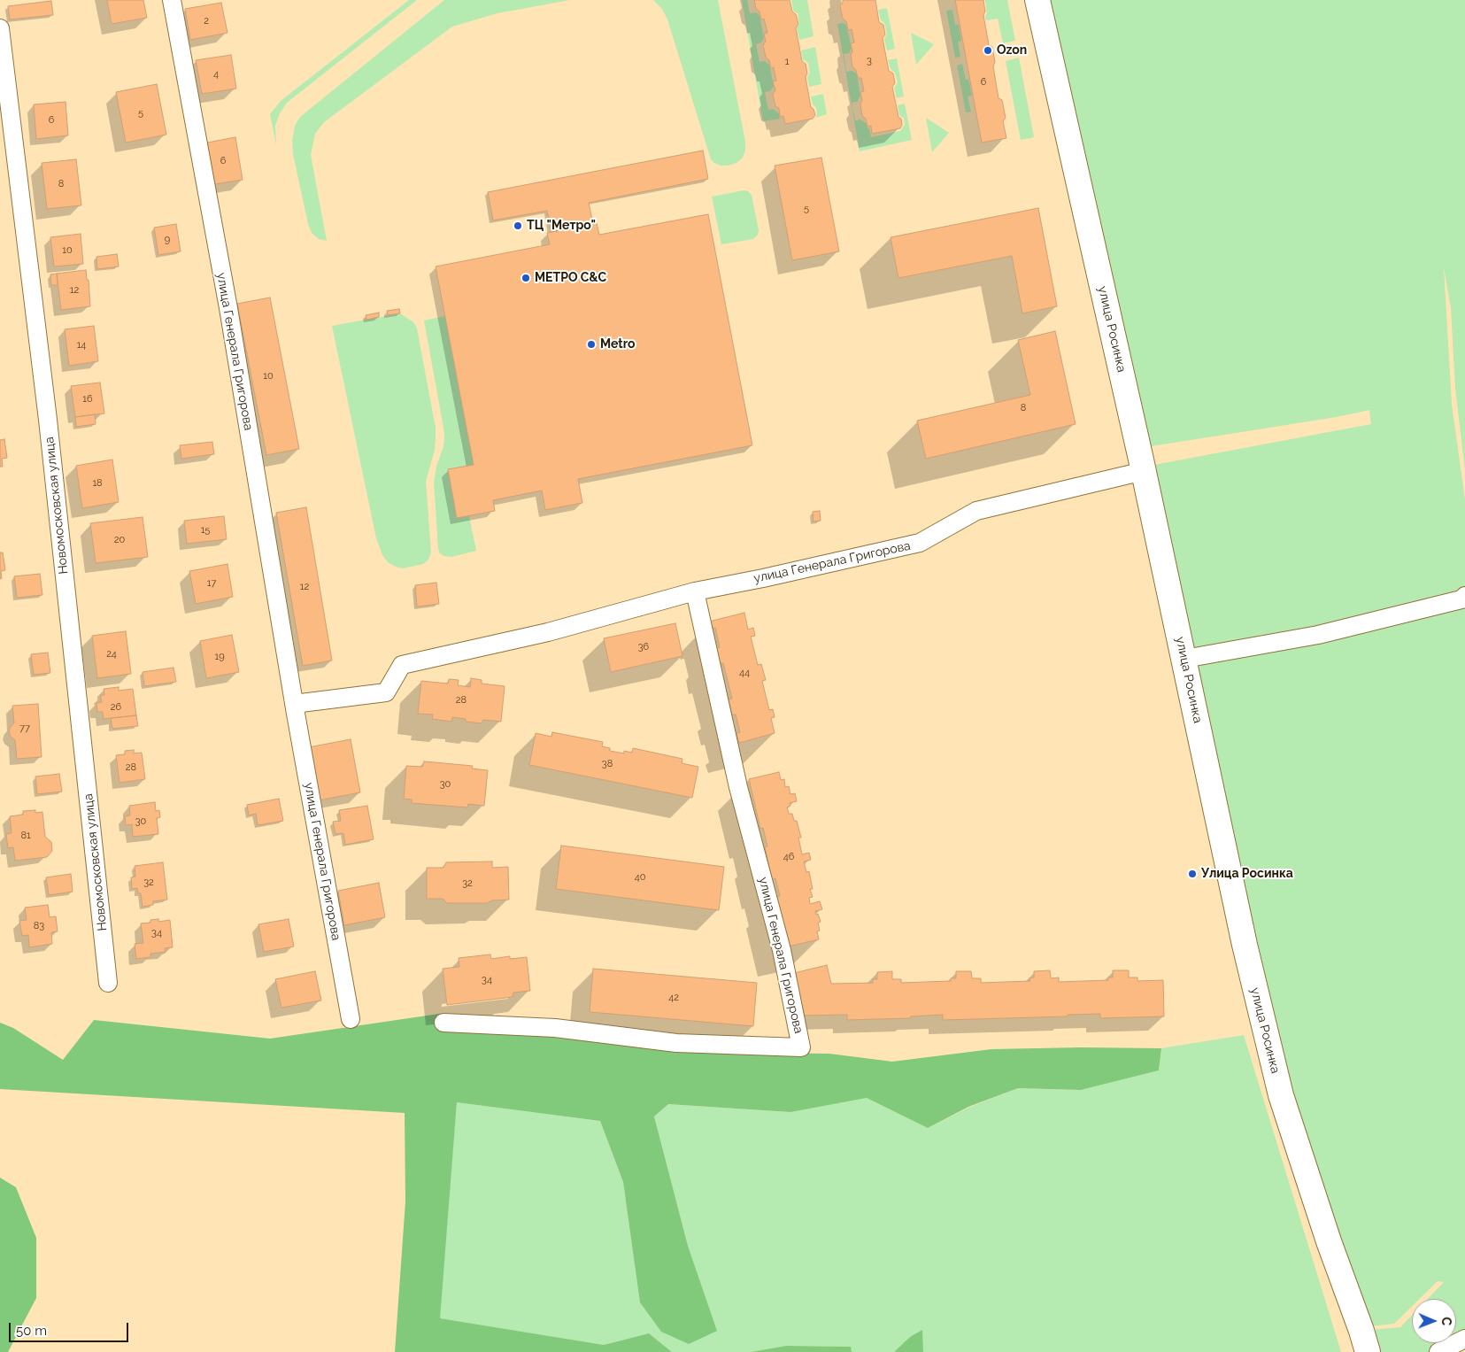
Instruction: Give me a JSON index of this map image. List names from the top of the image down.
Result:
{
  "streets": {
    "main road": ["улица Росинка"],
    "street": ["улица Генерала Григорова", "Новомосковская улица"]
  },
  "crossings": [
    ["улица Росинка", "улица Генерала Григорова"]
  ],
  "places": [
    "Ozon",
    "ТЦ \"Метро\"",
    "МЕТРО С&С",
    "Metro",
    "Улица Росинка"
  ],
  "house_numbers": [
    "2",
    "3",
    "1",
    "4",
    "6",
    "5",
    "6",
    "6",
    "8",
    "5",
    "9",
    "10",
    "12",
    "14",
    "10",
    "16",
    "8",
    "18",
    "15",
    "20",
    "17",
    "12",
    "36",
    "24",
    "19",
    "44",
    "28",
    "26",
    "77",
    "38",
    "28",
    "30",
    "30",
    "81",
    "46",
    "40",
    "32",
    "32",
    "83",
    "34",
    "34",
    "42"
  ],
  "scale_bar": "50 m",
  "north": "right"
}
